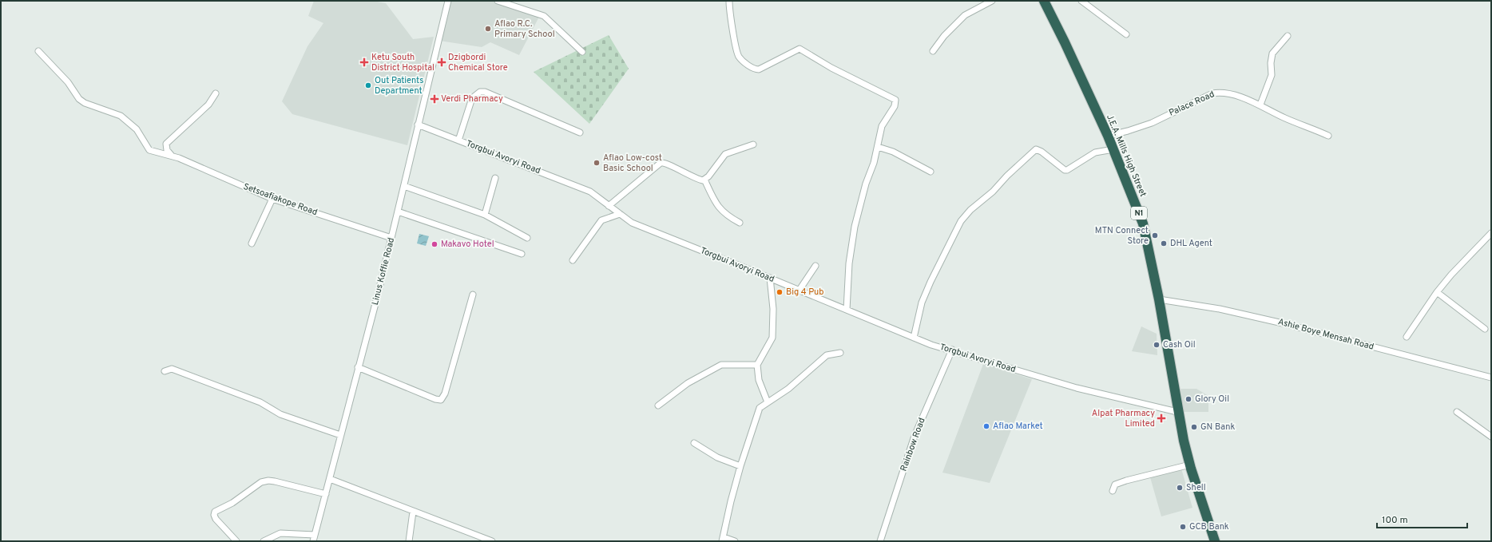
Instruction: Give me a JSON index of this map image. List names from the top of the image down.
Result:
{
  "streets": {
    "highway": ["J.E.A. Mills High Street", "N1"],
    "street": [
      "Palace Road",
      "Torgbui Avoryi Road",
      "Setsoafiakope Road",
      "Linus Koffie Road",
      "Ashie Boye Mensah Road",
      "Rainbow Road"
    ]
  },
  "crossings": [
    ["Palace Road", "J.E.A. Mills High Street"],
    ["J.E.A. Mills High Street", "Torgbui Avoryi Road"],
    ["J.E.A. Mills High Street", "N1"],
    ["J.E.A. Mills High Street", "Ashie Boye Mensah Road"],
    ["Torgbui Avoryi Road", "Linus Koffie Road"],
    ["Torgbui Avoryi Road", "Rainbow Road"],
    ["Setsoafiakope Road", "Linus Koffie Road"]
  ],
  "places": {
    "other": [
      "Aflao R.C. Primary School",
      "Out Patients Department",
      "Aflao Low-cost Basic School",
      "MTN Connect Store",
      "DHL Agent",
      "Makavo Hotel",
      "Big 4 Pub",
      "Cash Oil",
      "Glory Oil",
      "Aflao Market",
      "GN Bank",
      "Shell",
      "GCB Bank"
    ],
    "health": [
      "Ketu South District Hospital",
      "Dzigbordi Chemical Store",
      "Verdi Pharmacy",
      "Alpat Pharmacy Limited"
    ]
  },
  "scale_bar": "100 m"
}
